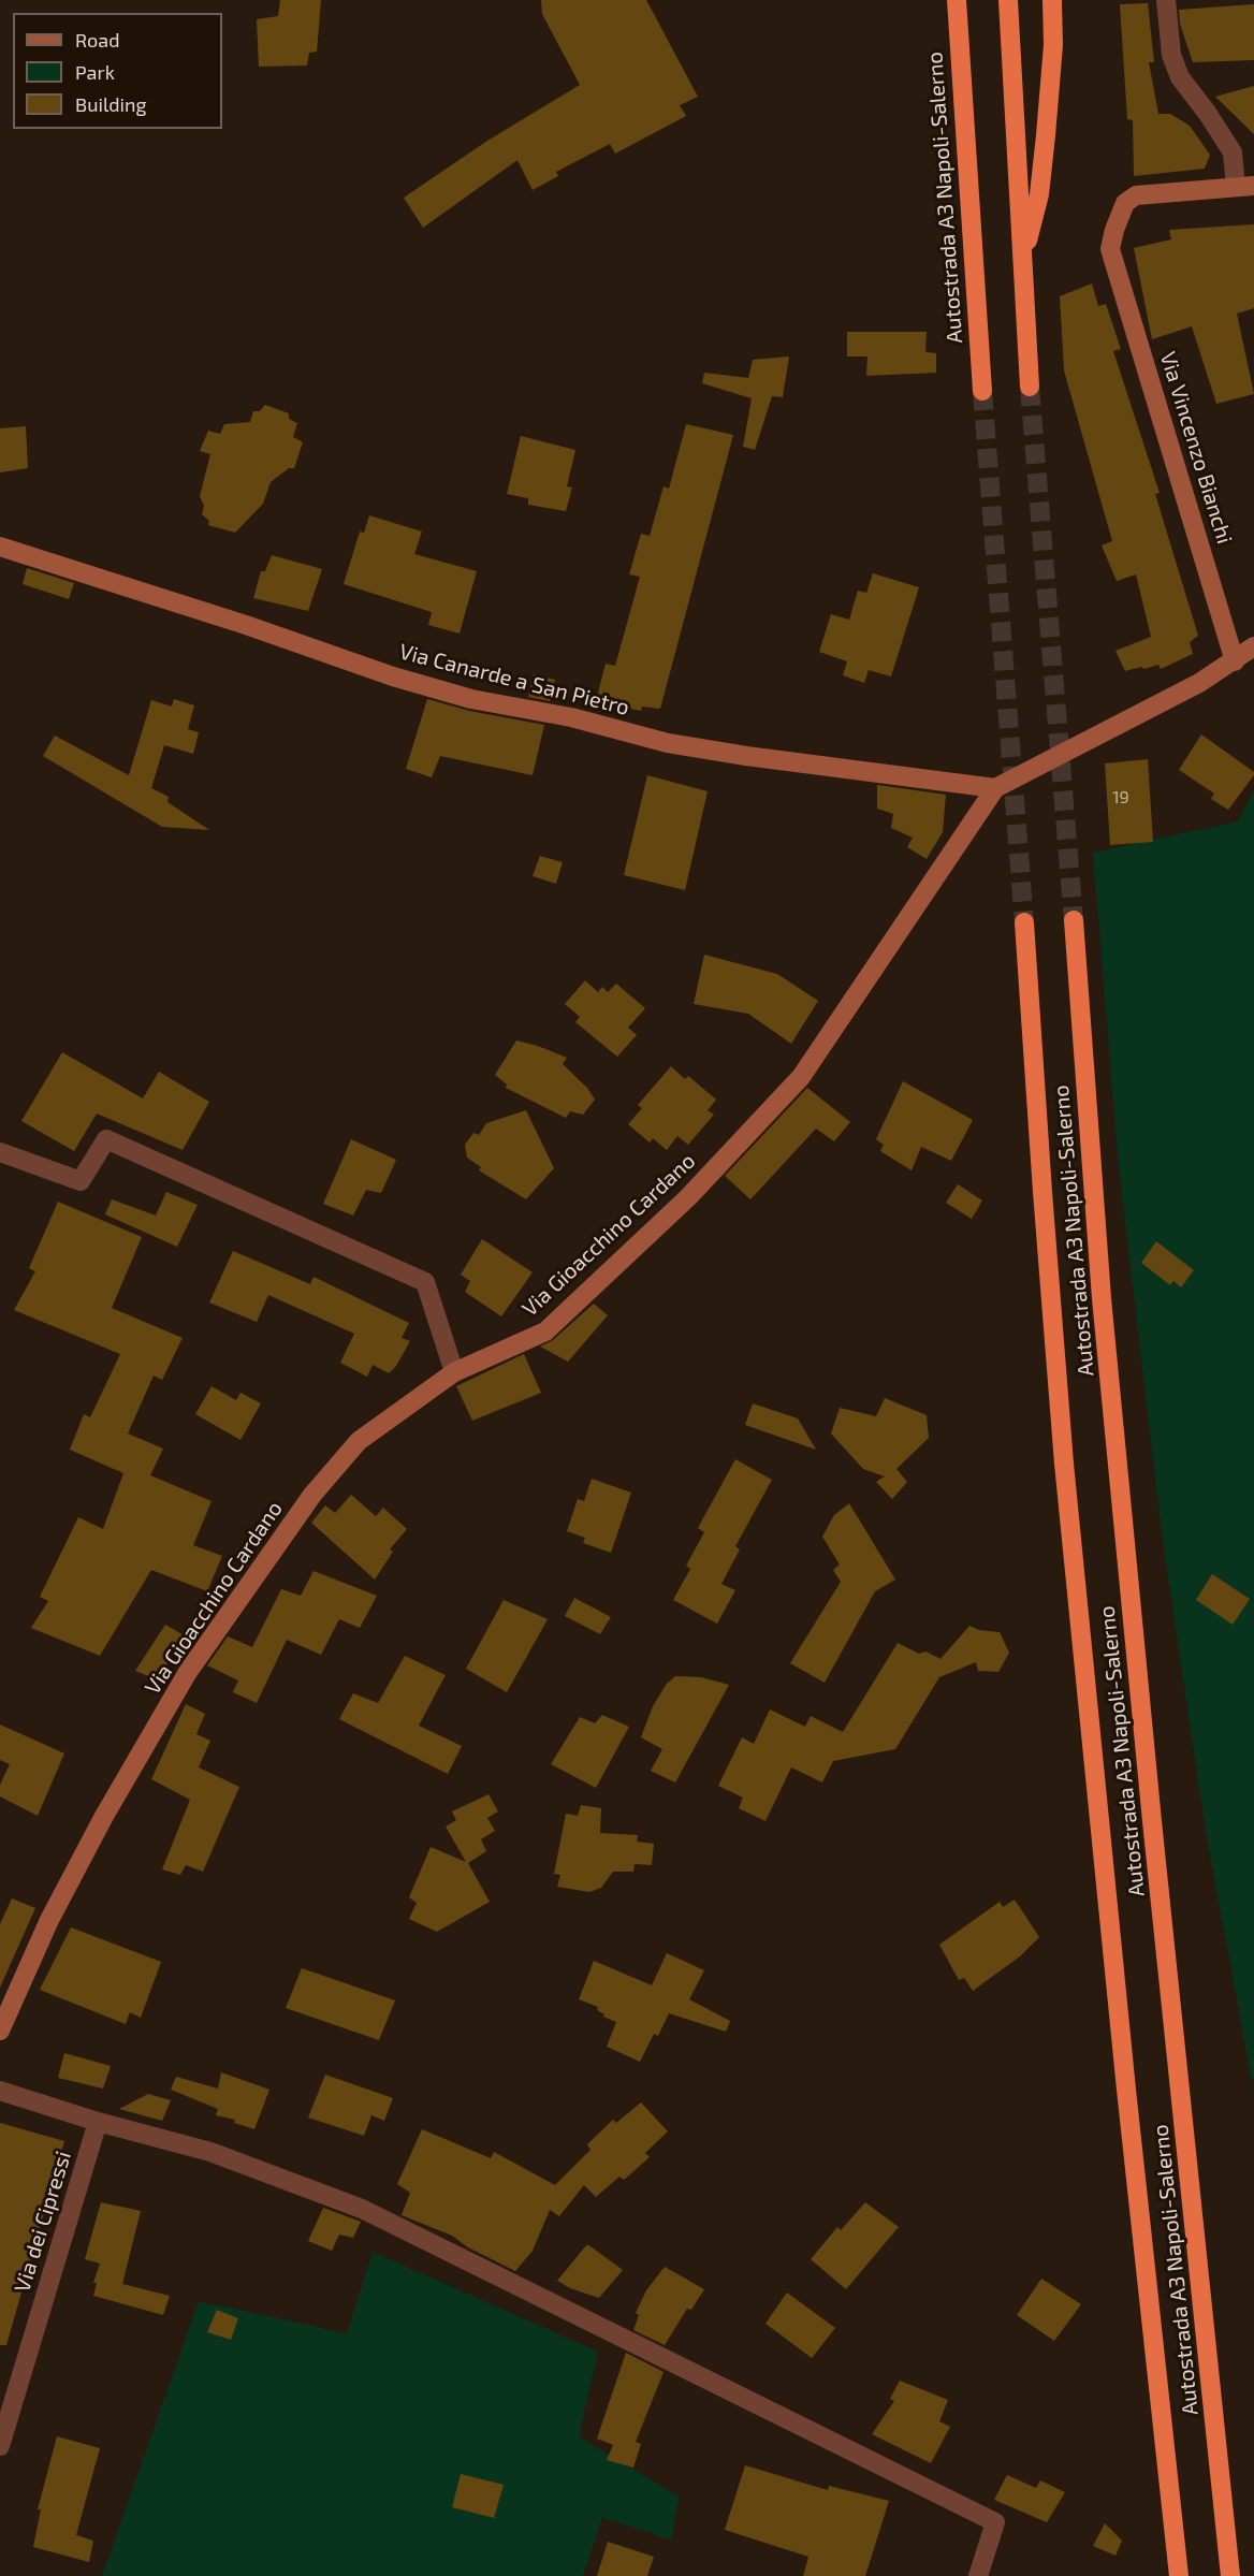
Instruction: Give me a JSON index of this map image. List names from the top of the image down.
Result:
{
  "streets": {
    "highway": ["Autostrada A3 Napoli-Salerno"],
    "street": [
      "Via Vincenzo Bianchi",
      "Via Canarde a San Pietro",
      "Via Gioacchino Cardano",
      "Via dei Cipressi"
    ]
  },
  "crossings": [
    ["Via Canarde a San Pietro", "Via Gioacchino Cardano"]
  ],
  "house_numbers": ["19"],
  "legend": ["Road", "Park", "Building"]
}
